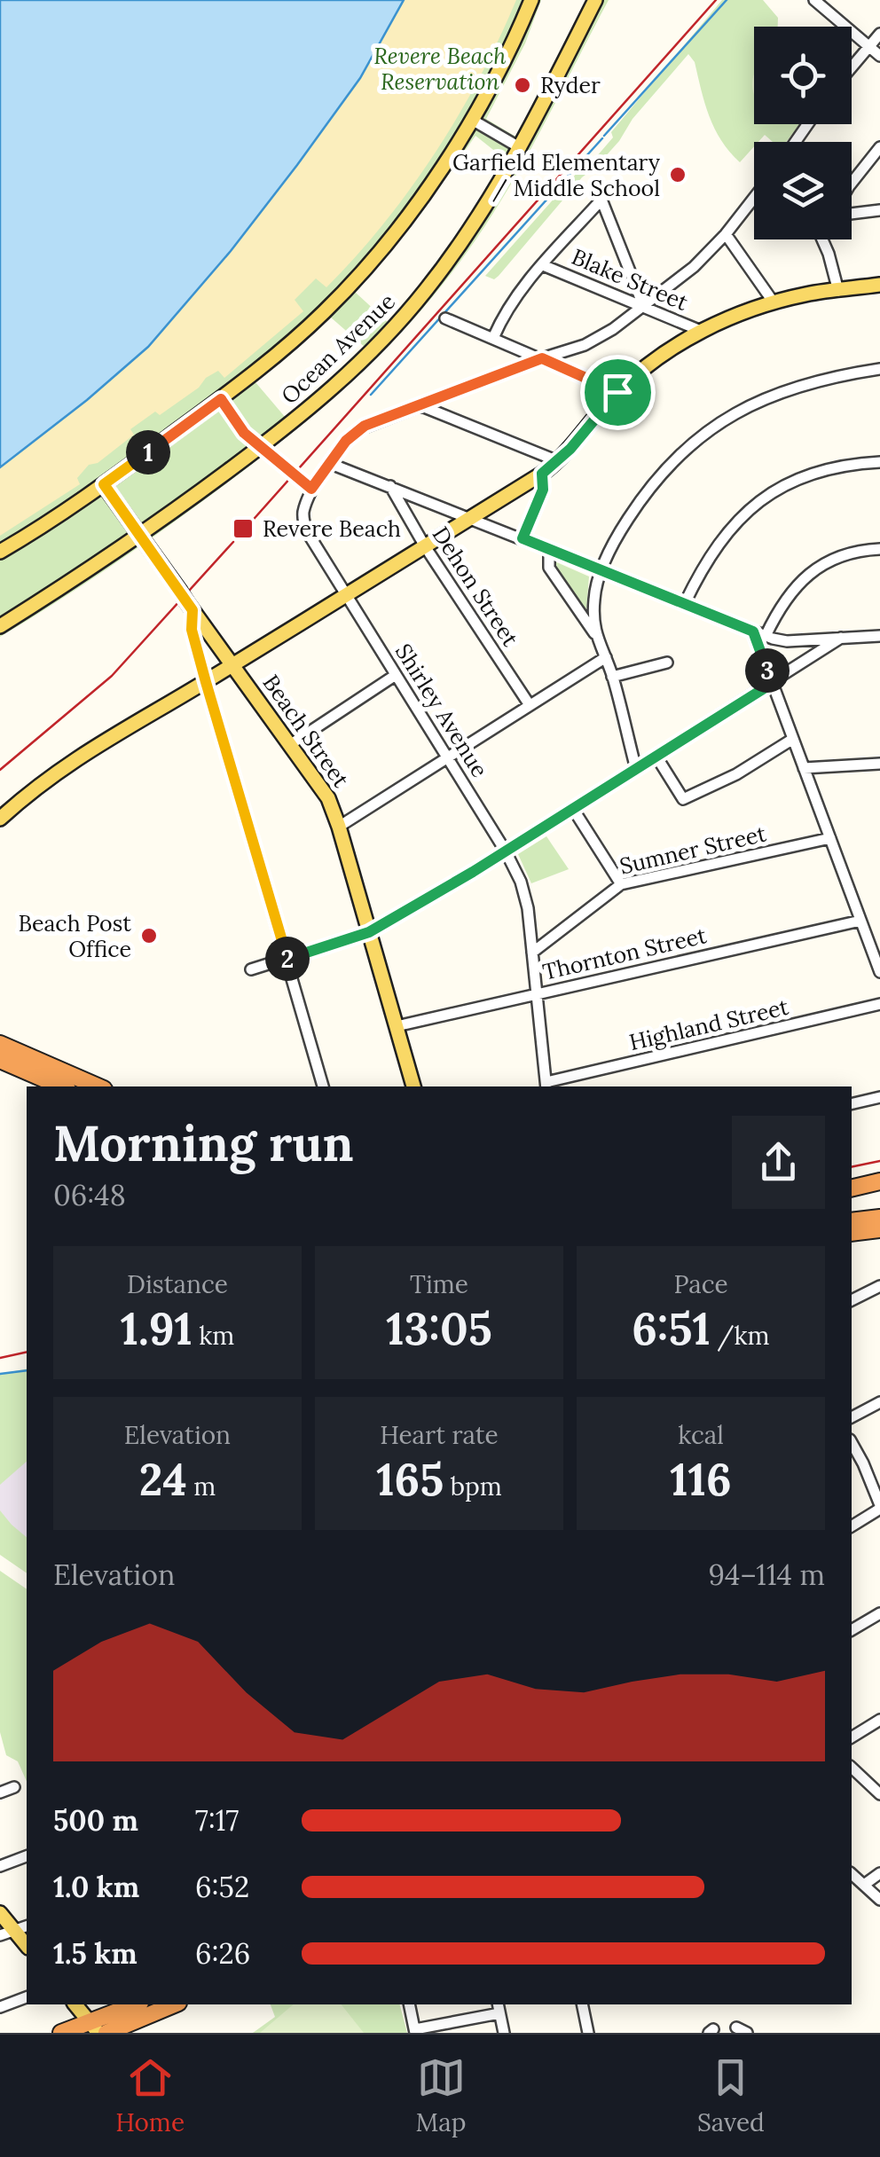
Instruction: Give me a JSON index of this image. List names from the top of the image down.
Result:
{
  "streets": {
    "main road": ["Ocean Avenue", "Beach Street"],
    "street": [
      "Blake Street",
      "Dehon Street",
      "Shirley Avenue",
      "Sumner Street",
      "Thornton Street",
      "Highland Street"
    ]
  },
  "crossings": [
    ["Ocean Avenue", "Beach Street"],
    ["Shirley Avenue", "Sumner Street"],
    ["Shirley Avenue", "Thornton Street"],
    ["Shirley Avenue", "Highland Street"],
    ["Beach Street", "Thornton Street"]
  ],
  "parks": ["Revere Beach Reservation"],
  "places": {
    "other": ["Ryder", "Garfield Elementary / Middle School", "Beach Post Office"],
    "transit": ["Revere Beach"]
  },
  "page": {
    "pins": ["1", "3", "2"],
    "heading": ["Morning run", "06:48"],
    "stats": [
      ["Distance", "1.91 km"],
      ["Time", "13:05"],
      ["Pace", "6:51 /km"],
      ["Elevation", "24 m"],
      ["Heart rate", "165 bpm"],
      ["kcal", "116"]
    ],
    "chart": ["Elevation", "94–114 m"],
    "list": [
      {
        "name": "500 m",
        "note": "7:17"
      },
      {
        "name": "1.0 km",
        "note": "6:52"
      },
      {
        "name": "1.5 km",
        "note": "6:26"
      }
    ],
    "tabs": ["Home", "Map", "Saved"]
  }
}
